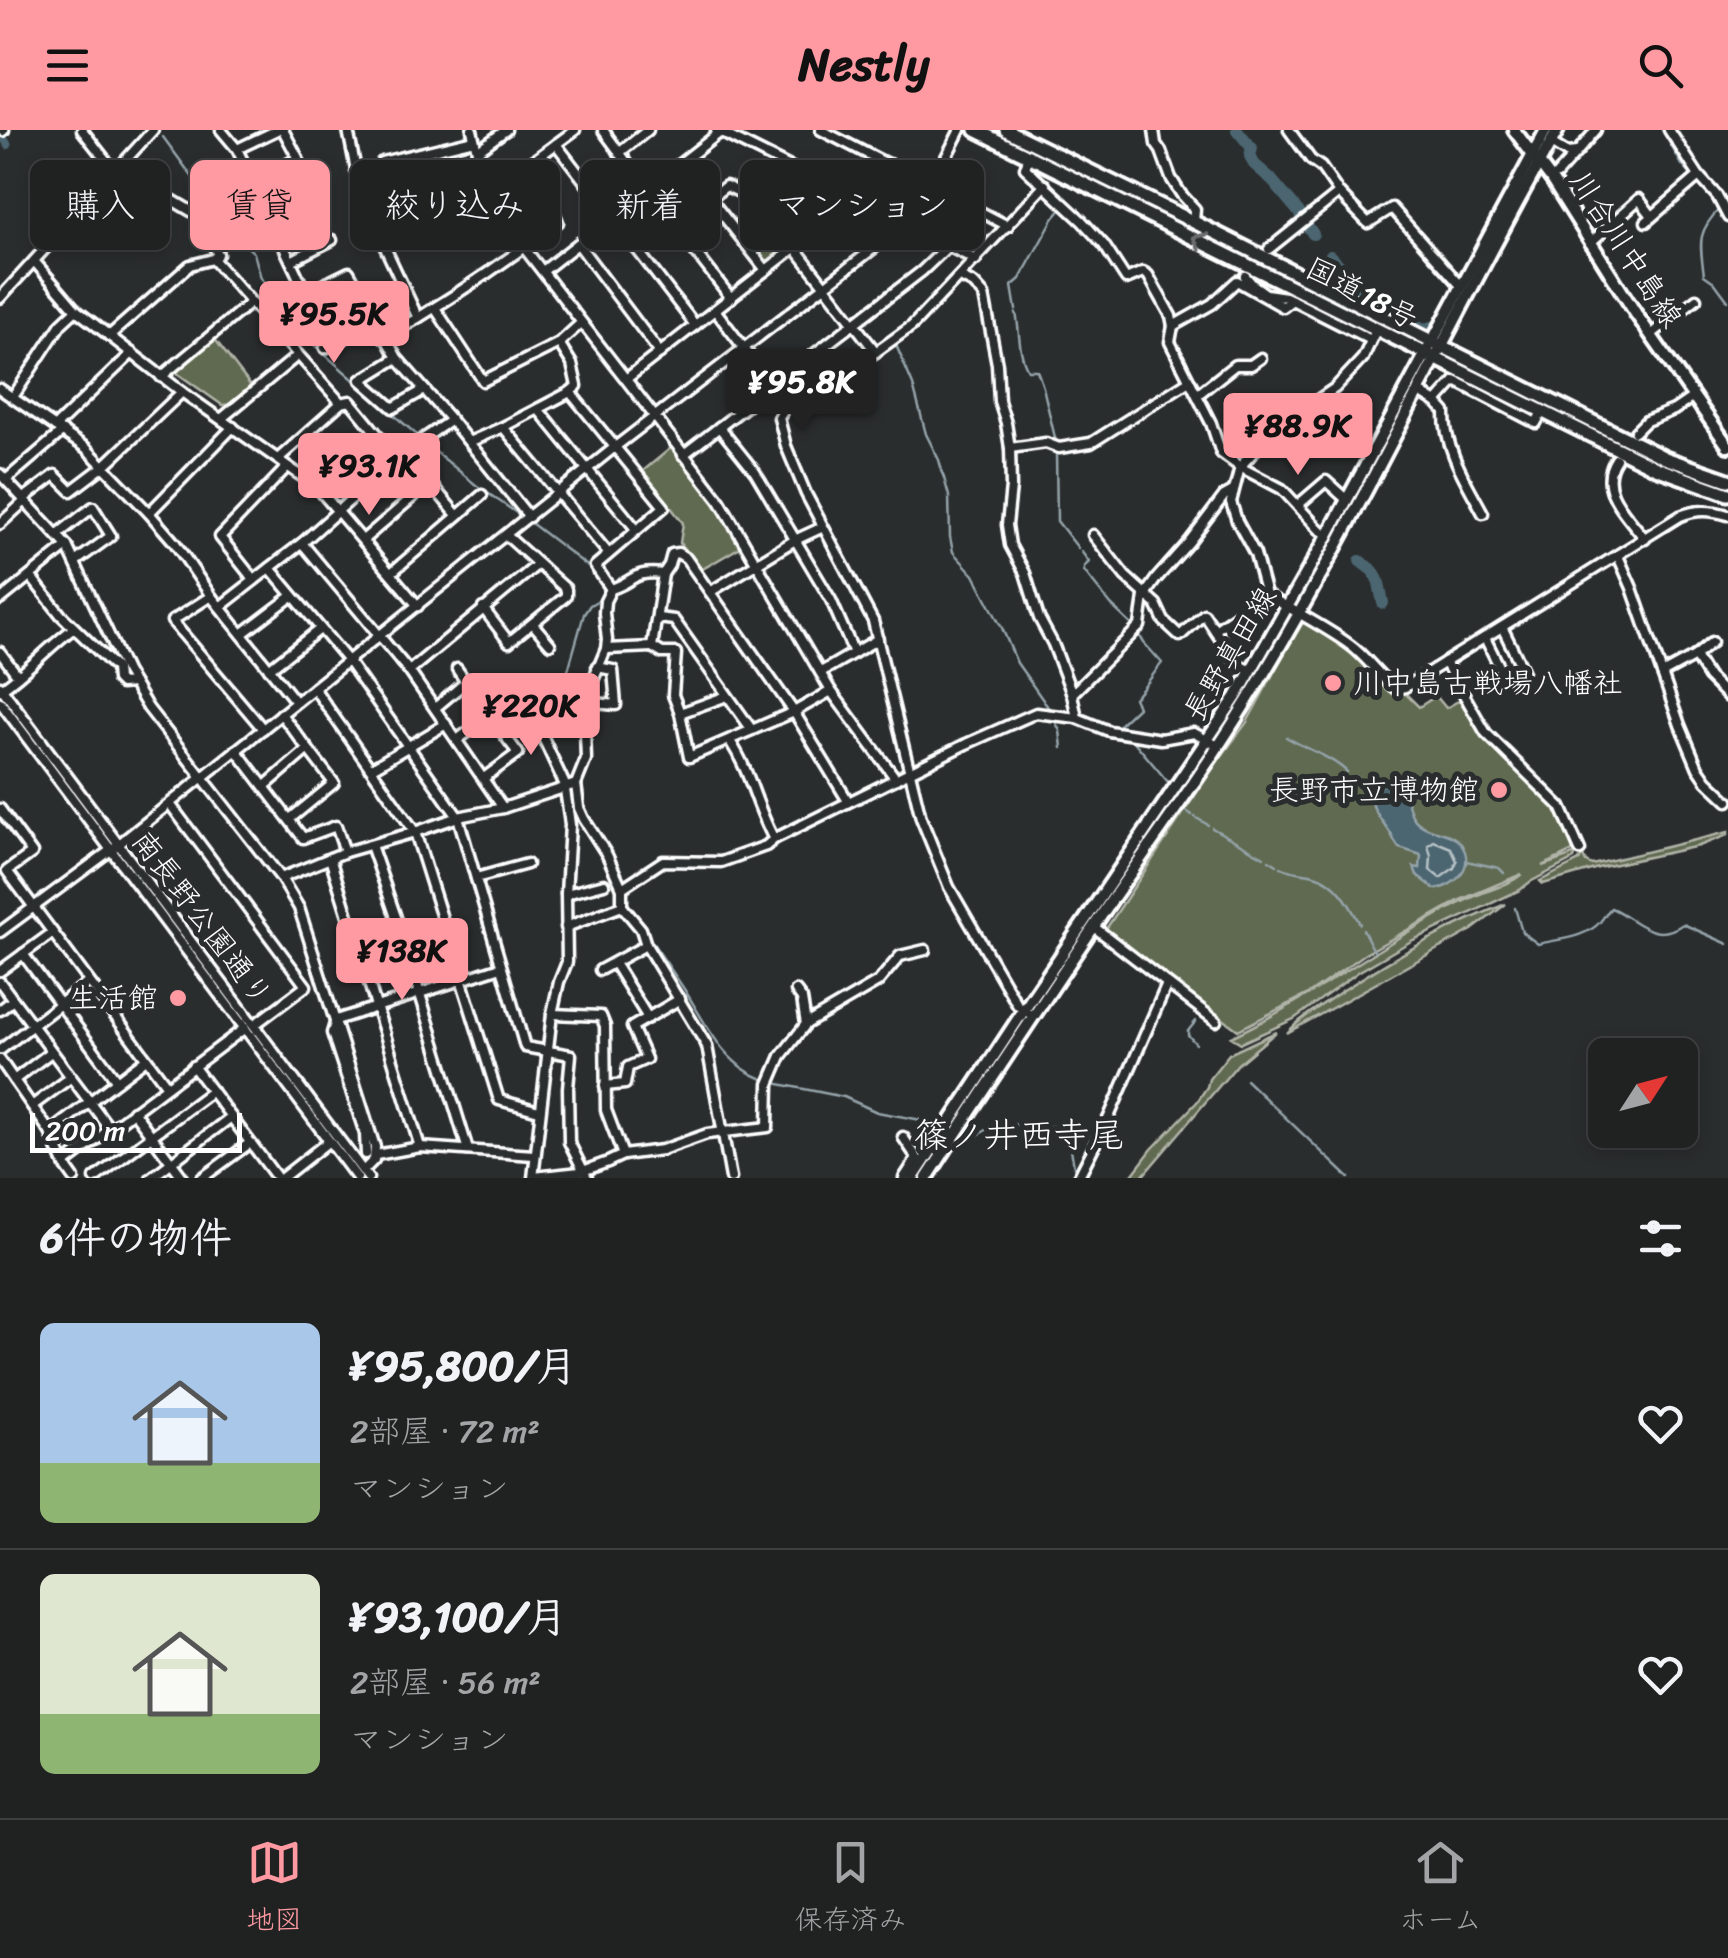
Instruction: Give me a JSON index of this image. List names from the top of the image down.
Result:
{
  "streets": {
    "highway": ["国道18号"],
    "main road": ["川合川中島線", "長野真田線"],
    "street": ["南長野公園通り"]
  },
  "crossings": [
    ["川合川中島線", "長野真田線"],
    ["国道18号", "長野真田線"]
  ],
  "districts": ["篠ノ井西寺尾"],
  "places": ["川中島古戦場八幡社", "長野市立博物館", "生活館"],
  "scale_bar": "200 m",
  "north": "top right",
  "page": {
    "header": "Nestly",
    "chip": [
      "購入",
      "賃貸",
      "絞り込み",
      "新着",
      "マンション"
    ],
    "price": [
      "¥95.5K",
      "¥95.8K",
      "¥88.9K",
      "¥93.1K",
      "¥220K",
      "¥138K"
    ],
    "scale": "200 m",
    "heading": "6件の物件",
    "list": [
      {
        "name": "¥95,800/月",
        "note": "2部屋 · 72 m² · マンション"
      },
      {
        "name": "¥93,100/月",
        "note": "2部屋 · 56 m² · マンション"
      }
    ],
    "tabs": ["地図", "保存済み", "ホーム"]
  }
}
